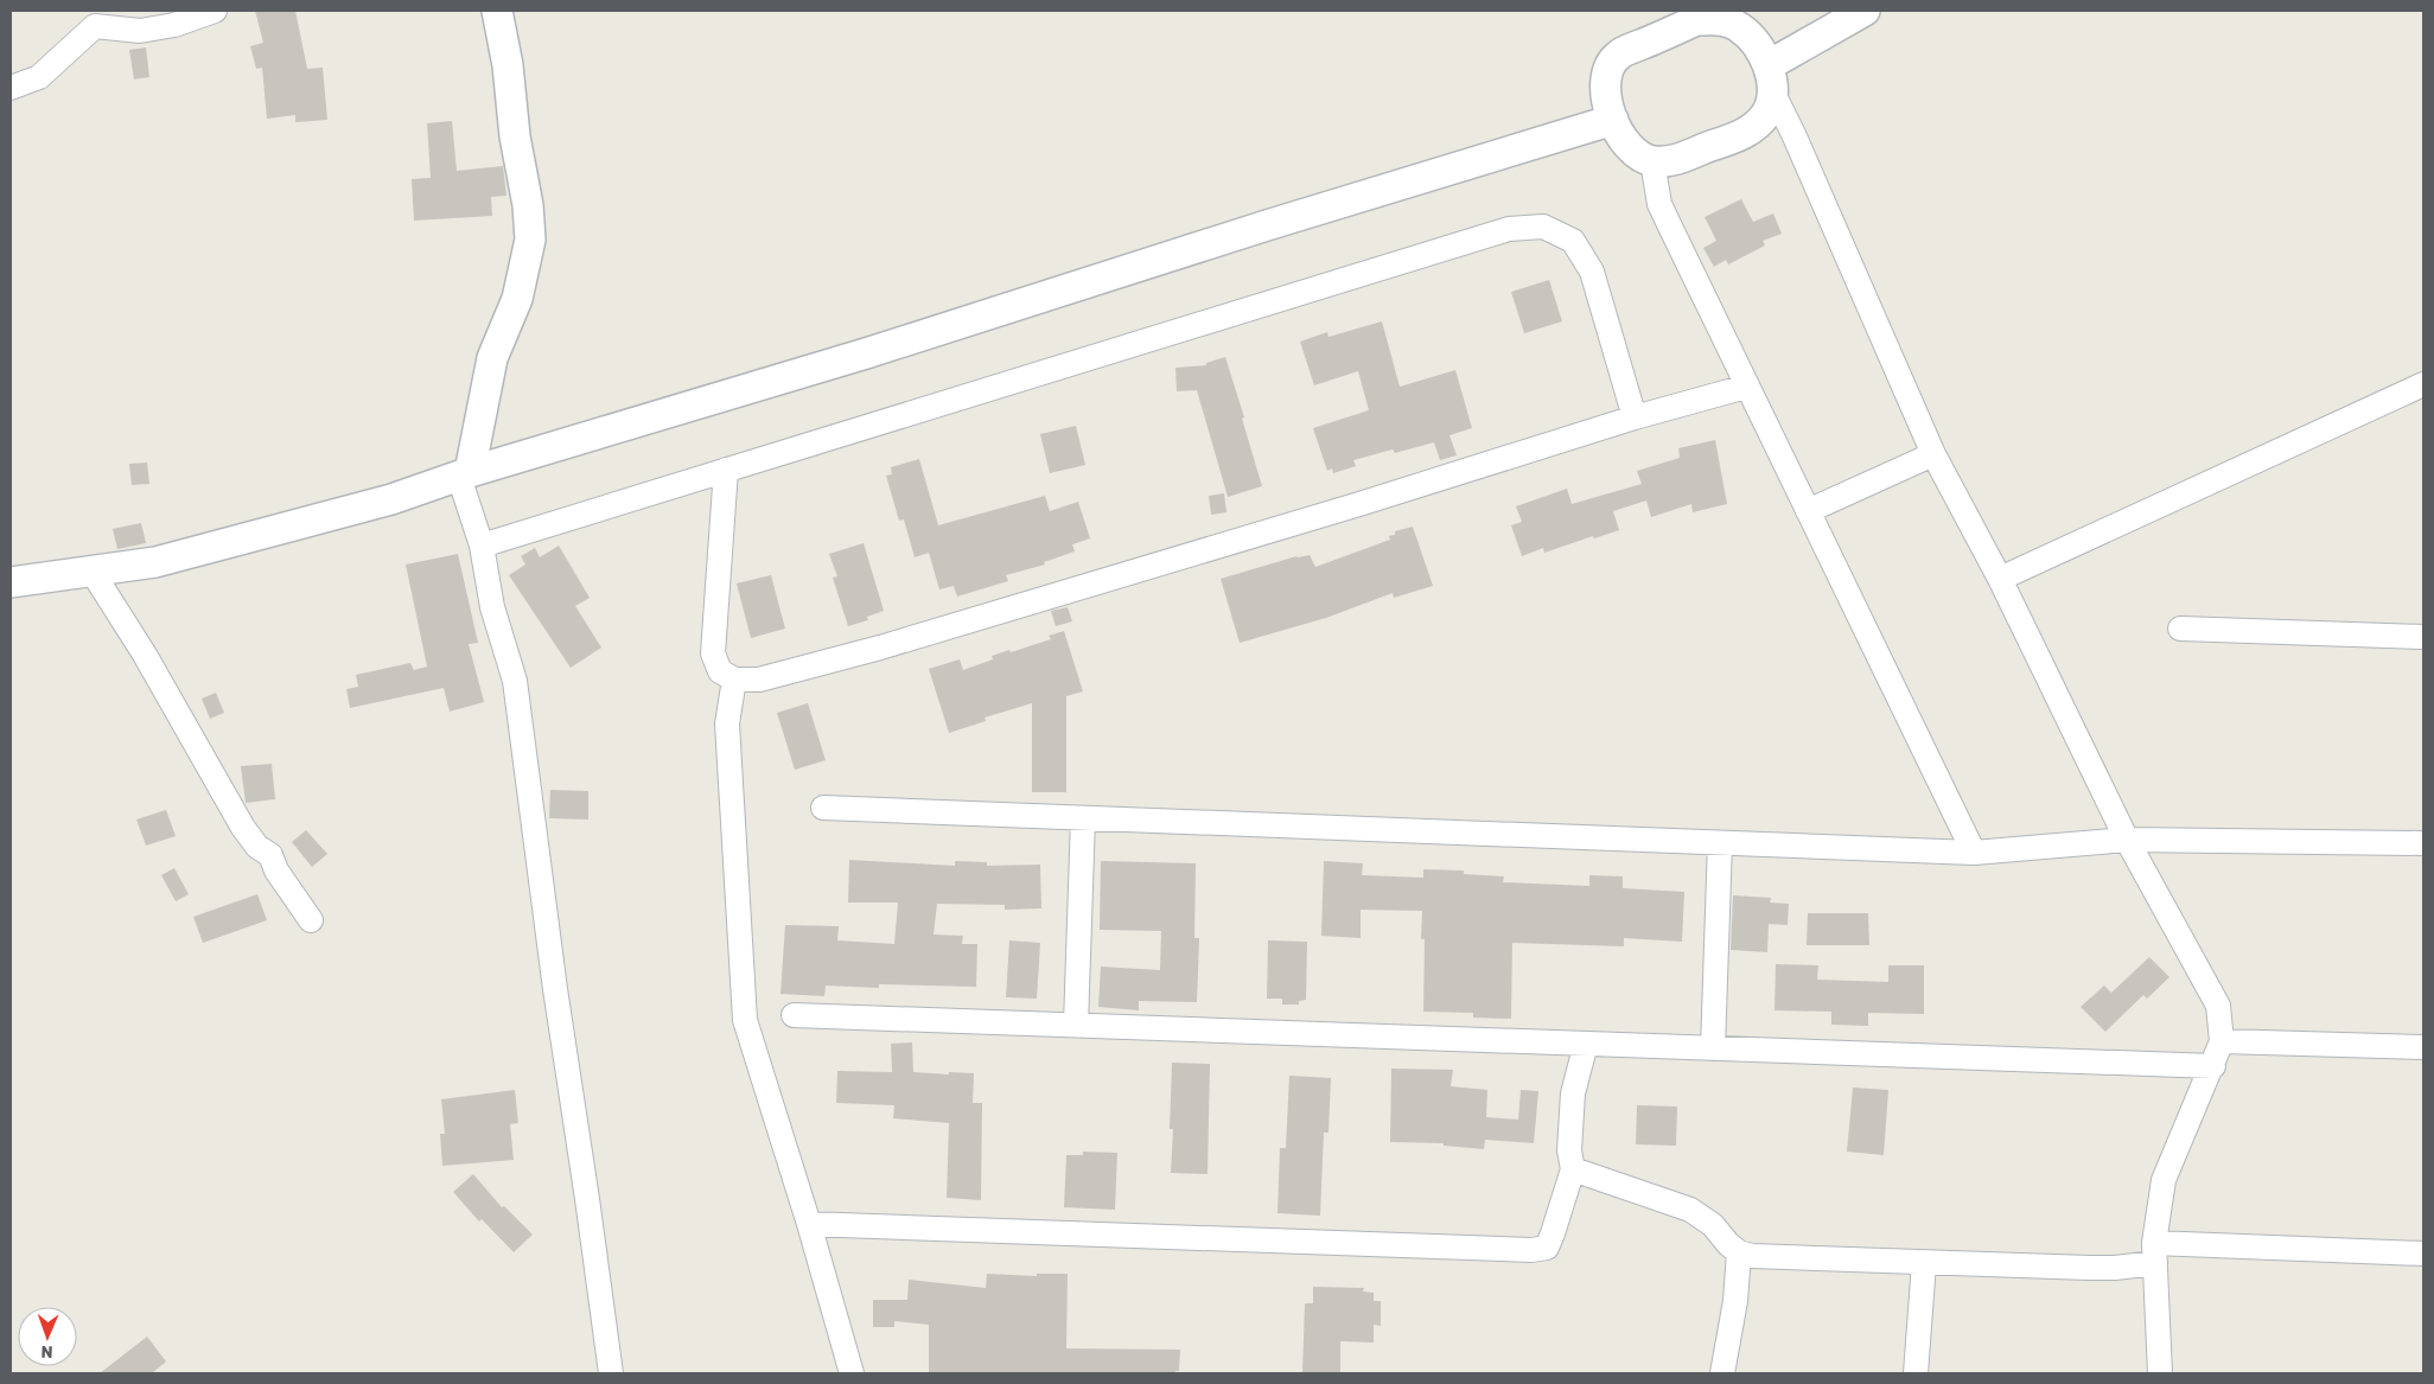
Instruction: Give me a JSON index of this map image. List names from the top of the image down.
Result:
{
  "north": "bottom"
}
